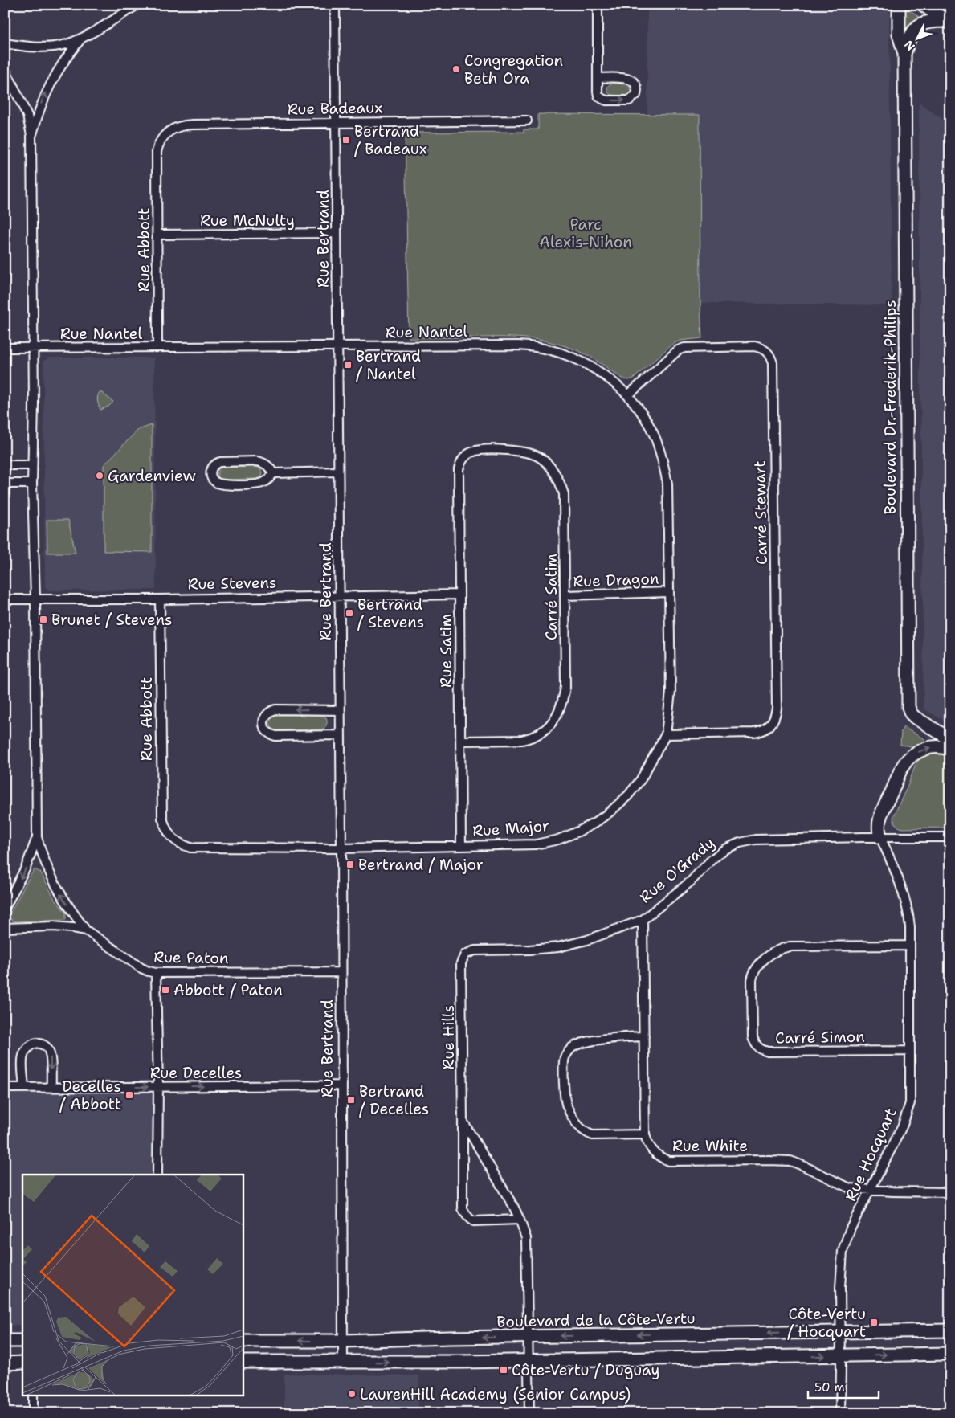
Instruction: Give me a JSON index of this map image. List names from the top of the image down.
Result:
{
  "streets": {
    "main road": ["Boulevard Dr.-Frederik-Philips", "Boulevard de la Côte-Vertu"],
    "street": [
      "Rue Badeaux",
      "Rue McNulty",
      "Rue Bertrand",
      "Rue Abbott",
      "Rue Nantel",
      "Carré Stewart",
      "Rue Dragon",
      "Rue Stevens",
      "Carré Satim",
      "Rue Satim",
      "Rue Major",
      "Rue O'Grady",
      "Rue Paton",
      "Rue Hills",
      "Carré Simon",
      "Rue Decelles",
      "Rue White",
      "Rue Hocquart"
    ]
  },
  "crossings": [
    ["Rue Badeaux", "Rue Bertrand"],
    ["Rue Badeaux", "Rue Abbott"],
    ["Rue McNulty", "Rue Bertrand"],
    ["Rue McNulty", "Rue Abbott"],
    ["Rue Bertrand", "Rue Nantel"],
    ["Rue Bertrand", "Rue Stevens"],
    ["Rue Bertrand", "Rue Major"],
    ["Rue Bertrand", "Rue Paton"],
    ["Rue Bertrand", "Rue Decelles"],
    ["Rue Bertrand", "Boulevard de la Côte-Vertu"],
    ["Rue Abbott", "Rue Nantel"],
    ["Rue Abbott", "Rue Stevens"],
    ["Rue Abbott", "Rue Major"],
    ["Rue Nantel", "Carré Stewart"],
    ["Rue Nantel", "Rue Dragon"],
    ["Rue Nantel", "Rue Major"],
    ["Carré Stewart", "Rue Major"],
    ["Rue Dragon", "Carré Satim"],
    ["Rue Dragon", "Rue Major"],
    ["Rue Stevens", "Rue Satim"],
    ["Carré Satim", "Rue Satim"],
    ["Rue Satim", "Rue Major"],
    ["Rue O'Grady", "Rue Hills"],
    ["Rue O'Grady", "Rue White"],
    ["Rue O'Grady", "Rue Hocquart"],
    ["Carré Simon", "Rue Hocquart"],
    ["Rue White", "Rue Hocquart"],
    ["Rue Hocquart", "Boulevard de la Côte-Vertu"]
  ],
  "one_way": ["Rue Decelles"],
  "parks": ["Parc Alexis-Nihon"],
  "places": {
    "other": ["Congregation Beth Ora", "Gardenview", "LaurenHill Academy (Senior Campus)"],
    "transit": [
      "Bertrand / Badeaux",
      "Bertrand / Nantel",
      "Bertrand / Stevens",
      "Brunet / Stevens",
      "Bertrand / Major",
      "Abbott / Paton",
      "Decelles / Abbott",
      "Bertrand / Decelles",
      "Côte-Vertu / Hocquart",
      "Côte-Vertu / Duguay"
    ]
  },
  "scale_bar": "50 m",
  "north": "bottom left"
}
